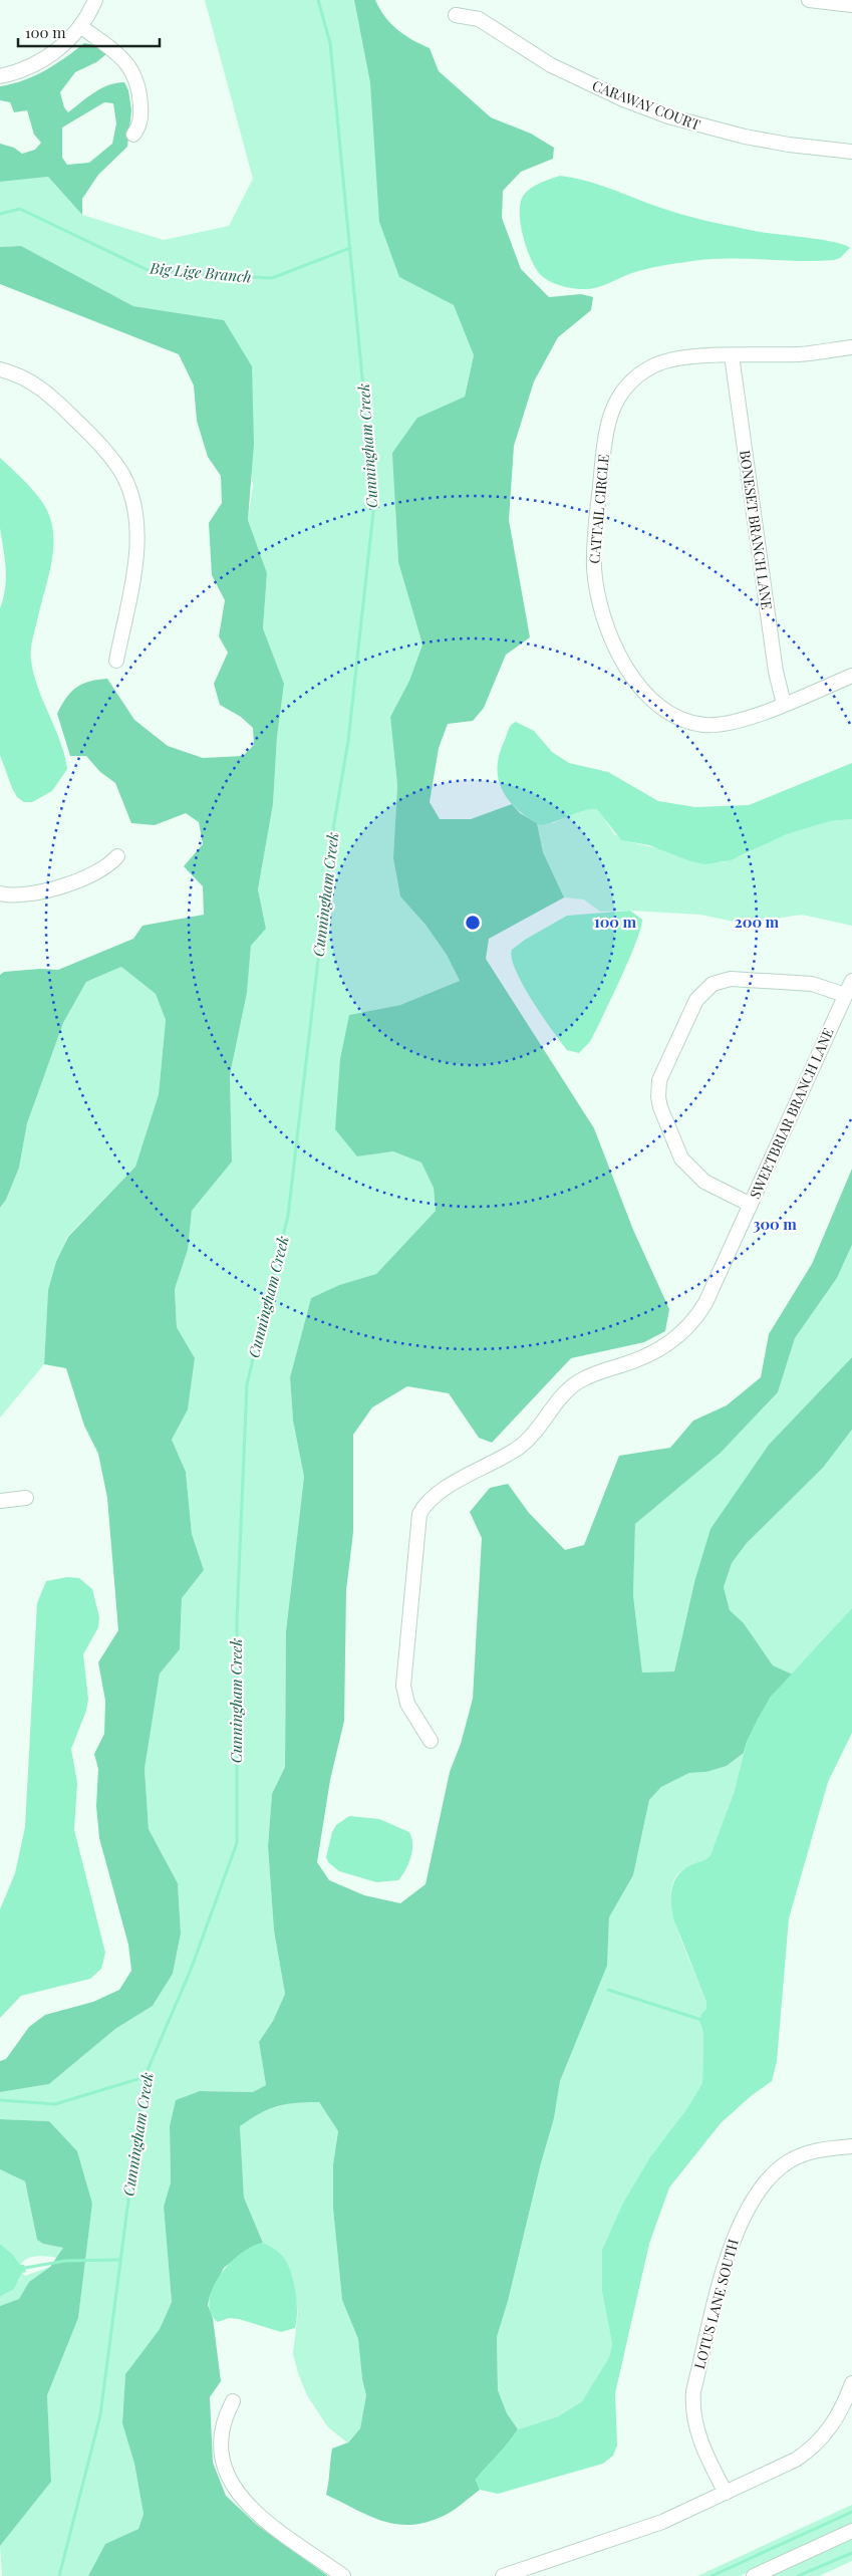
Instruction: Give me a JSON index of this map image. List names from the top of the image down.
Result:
{
  "streets": {
    "street": [
      "CARAWAY COURT",
      "CATTAIL CIRCLE",
      "BONESET BRANCH LANE",
      "SWEETBRIAR BRANCH LANE",
      "LOTUS LANE SOUTH"
    ]
  },
  "crossings": [
    ["CATTAIL CIRCLE", "BONESET BRANCH LANE"]
  ],
  "water": ["Big Lige Branch", "Cunningham Creek"],
  "scale_bar": "100 m",
  "rings": ["100 m", "200 m", "300 m"]
}
